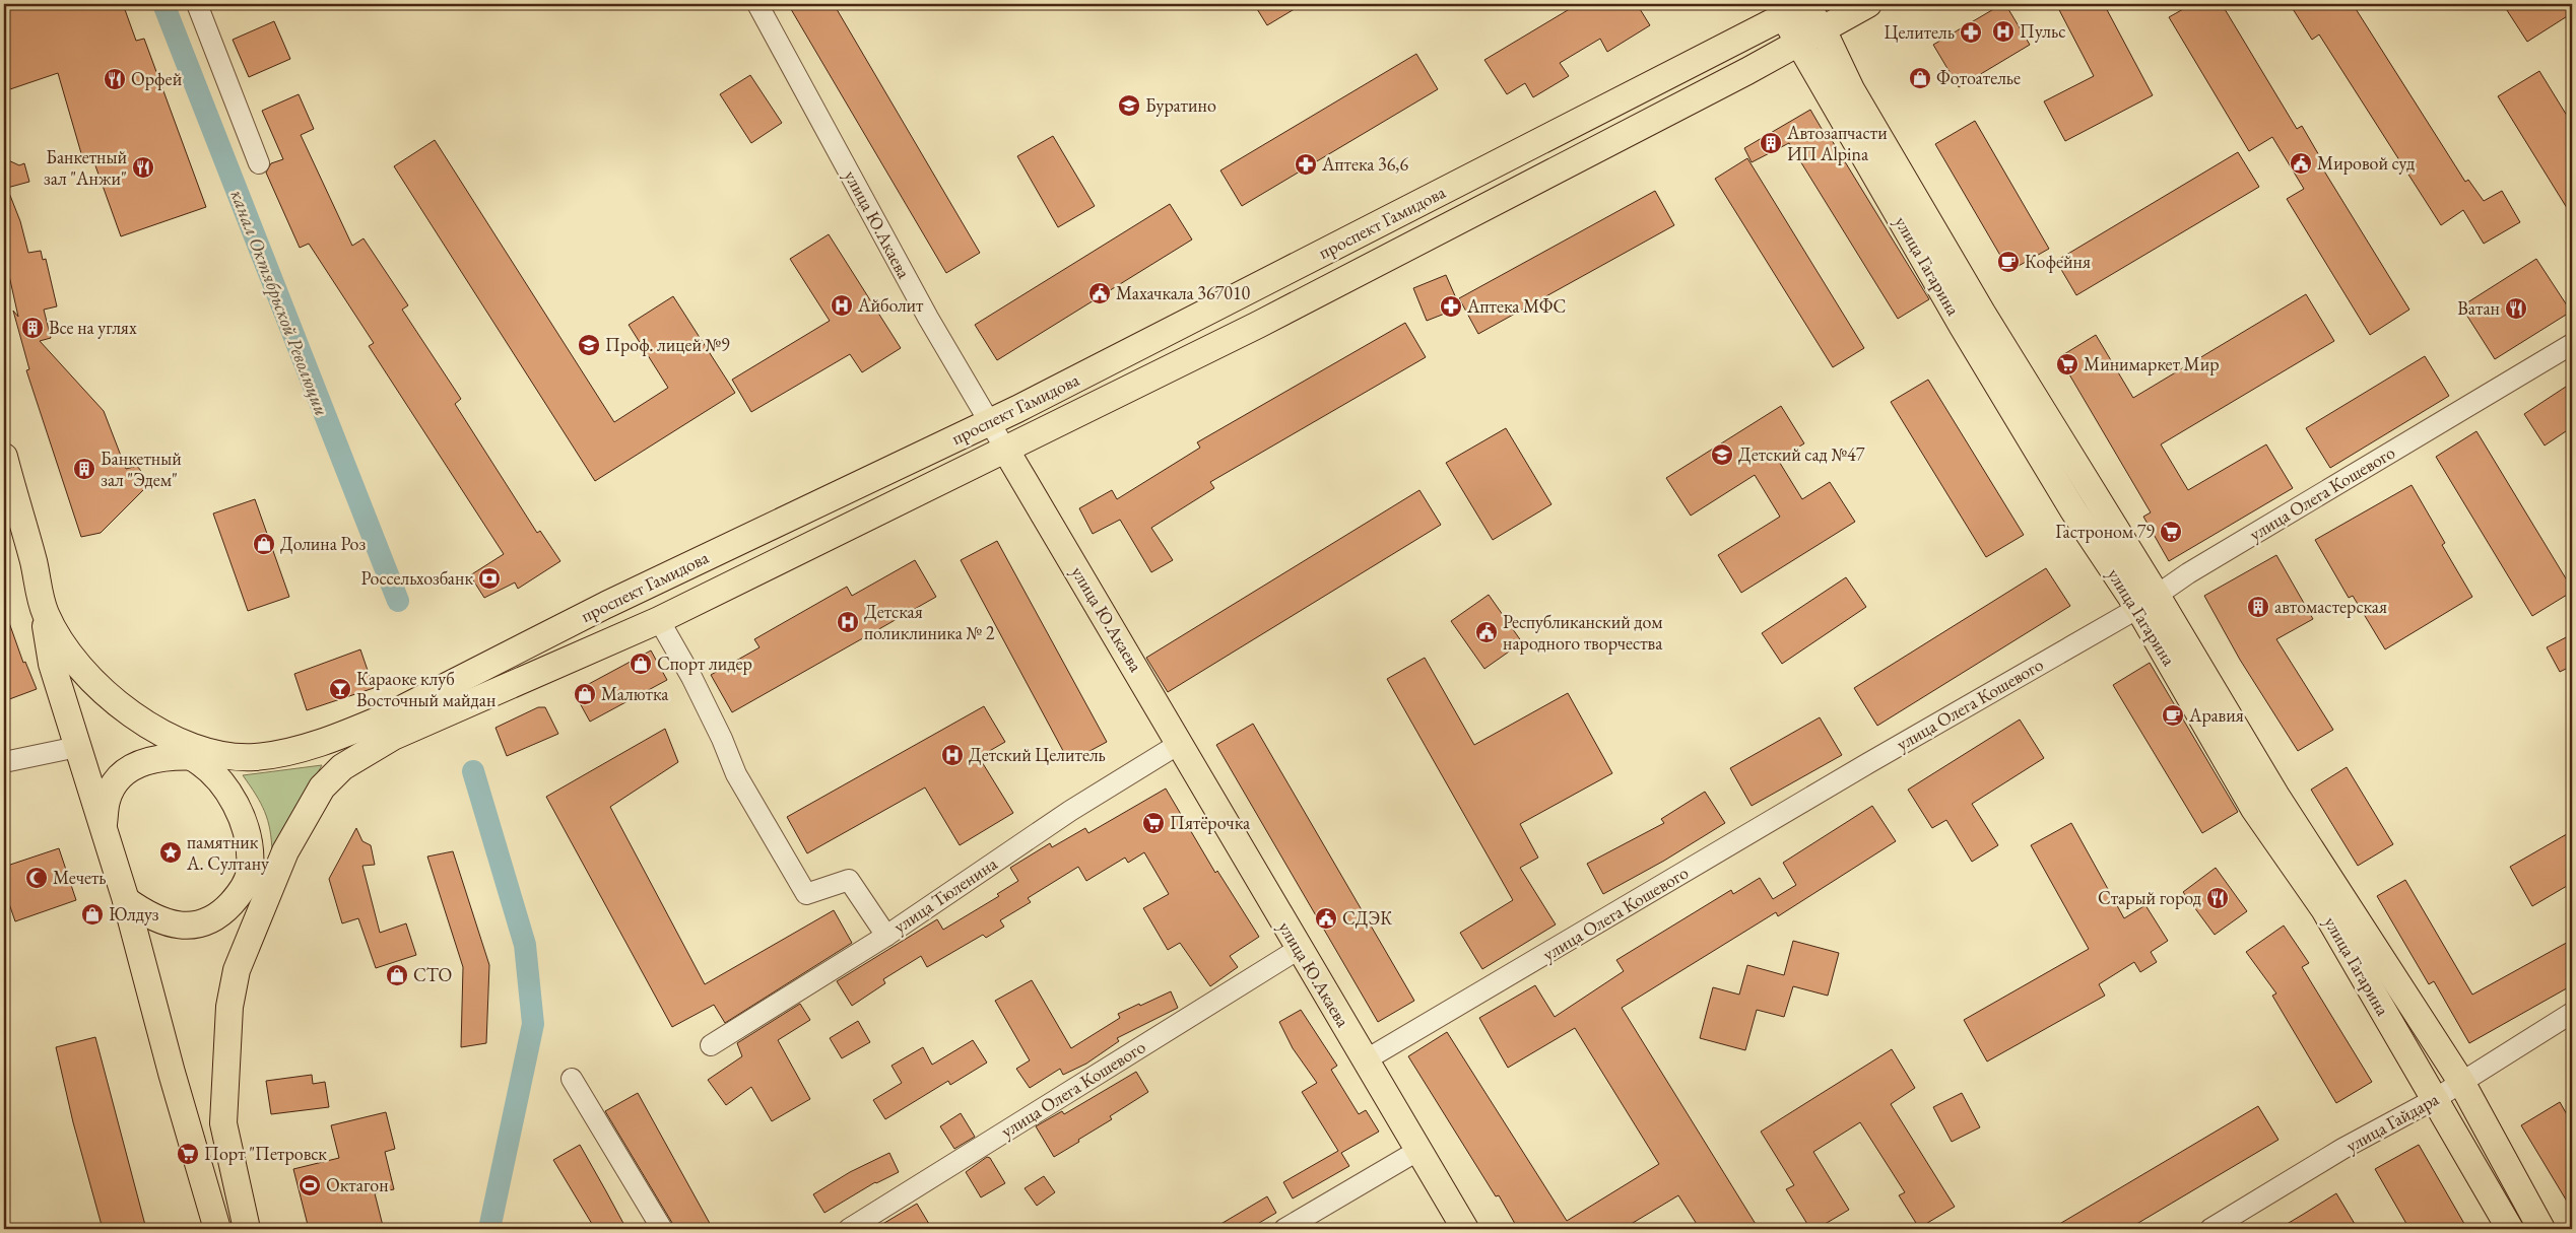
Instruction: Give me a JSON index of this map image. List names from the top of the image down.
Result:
{
  "streets": {
    "main road": ["проспект Гамидова", "улица Ю.Акаева", "улица Гагарина"],
    "street": ["улица Олега Кошевого", "улица Тюленина", "улица Гайдара"]
  },
  "crossings": [
    ["проспект Гамидова", "улица Ю.Акаева"],
    ["проспект Гамидова", "улица Гагарина"],
    ["улица Ю.Акаева", "улица Олега Кошевого"],
    ["улица Ю.Акаева", "улица Тюленина"],
    ["улица Гагарина", "улица Олега Кошевого"],
    ["улица Гагарина", "улица Гайдара"]
  ],
  "water": ["канал Октябрьской Революции"],
  "places": {
    "hospital": [
      "Пульс",
      "Айболит",
      "Детская поликлиника № 2",
      "Детский Целитель"
    ],
    "pharmacy": ["Целитель", "Аптека 36,6", "Аптека МФС"],
    "shop": [
      "Фотоателье",
      "Долина Роз",
      "Спорт лидер",
      "Малютка",
      "Юлдуз",
      "СТО"
    ],
    "restaurant": [
      "Орфей",
      "Банкетный зал \"Анжи\"",
      "Ватан",
      "Старый город"
    ],
    "school or university": ["Буратино", "Проф. лицей №9", "Детский сад №47"],
    "building": [
      "Автозапчасти ИП Alpina",
      "Все на углях",
      "Банкетный зал \"Эдем\"",
      "автомастерская"
    ],
    "public building": [
      "Мировой суд",
      "Махачкала 367010",
      "Республиканский дом народного творчества",
      "СДЭК"
    ],
    "cafe": ["Кофейня", "Аравия"],
    "supermarket": [
      "Минимаркет Мир",
      "Гастроном 79",
      "Пятёрочка",
      "Порт \"Петровск"
    ],
    "bank": ["Россельхозбанк"],
    "bar": ["Караоке клуб Восточный майдан"],
    "place": ["памятник А. Султану"],
    "mosque": ["Мечеть"],
    "sports": ["Октагон"]
  }
}
